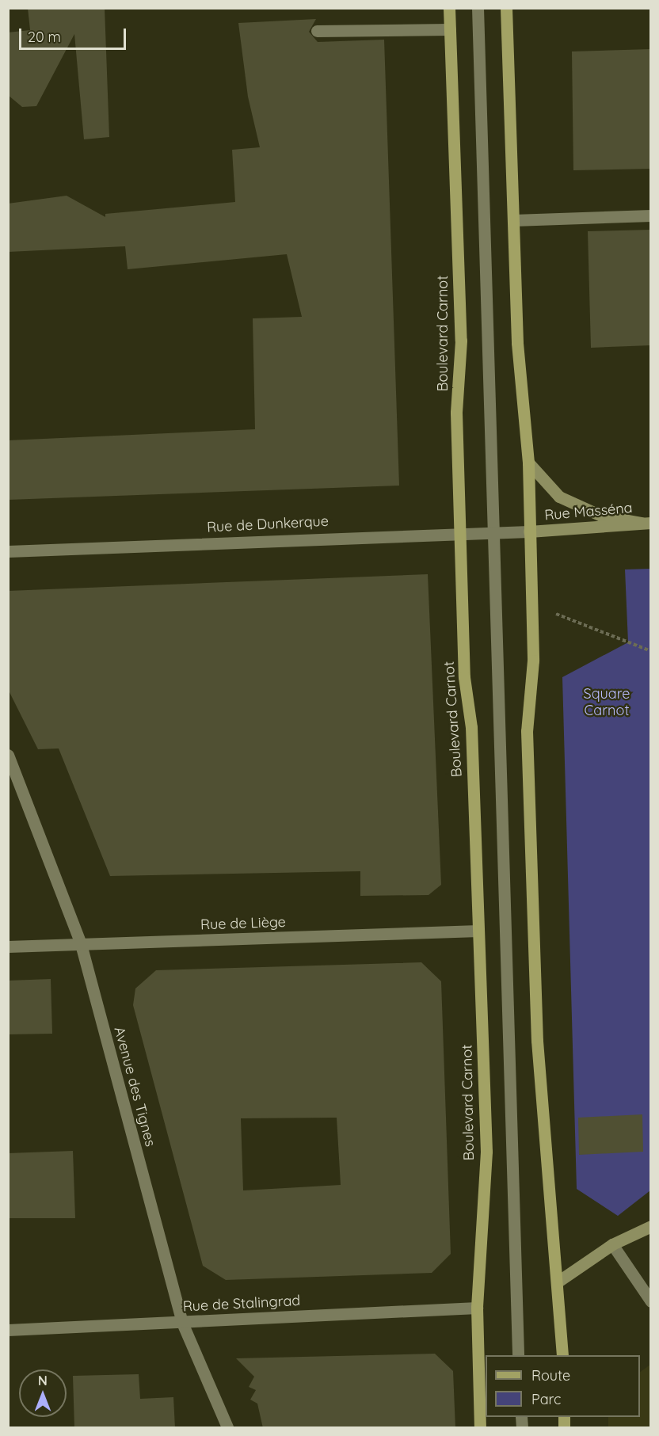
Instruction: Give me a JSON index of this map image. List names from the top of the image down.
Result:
{
  "streets": {
    "main road": ["Boulevard Carnot", "Rue Masséna"],
    "street": [
      "Rue de Dunkerque",
      "Rue de Liège",
      "Avenue des Tignes",
      "Rue de Stalingrad"
    ]
  },
  "crossings": [
    ["Boulevard Carnot", "Rue de Dunkerque"],
    ["Boulevard Carnot", "Rue de Liège"],
    ["Boulevard Carnot", "Rue de Stalingrad"],
    ["Rue Masséna", "Rue de Dunkerque"],
    ["Rue de Liège", "Avenue des Tignes"],
    ["Avenue des Tignes", "Rue de Stalingrad"]
  ],
  "parks": ["Square Carnot"],
  "legend": ["Route", "Parc"],
  "scale_bar": "20 m",
  "north": "top"
}
